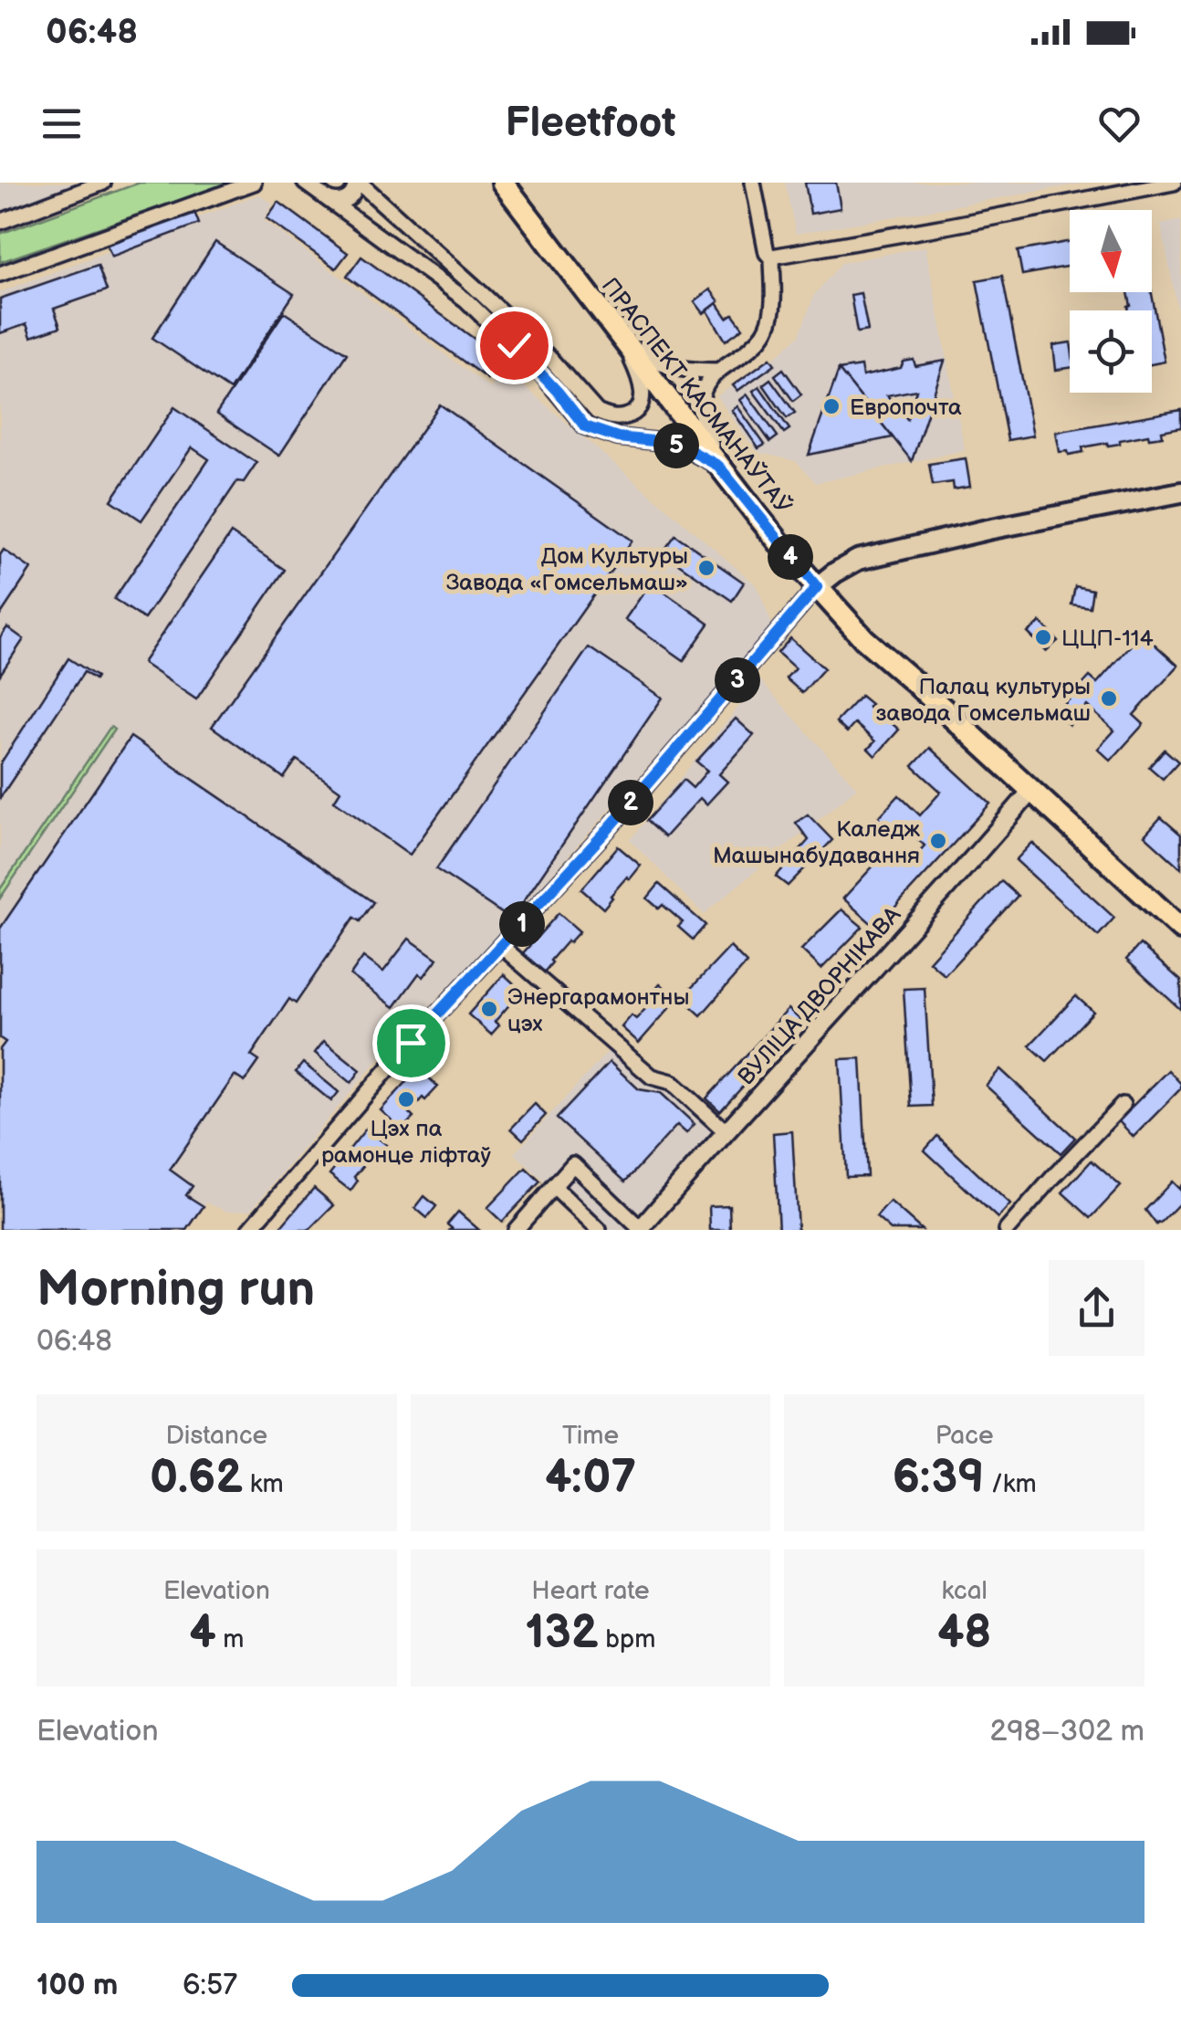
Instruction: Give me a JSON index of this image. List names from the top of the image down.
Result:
{
  "streets": {
    "main road": ["ПРАСПЕКТ КАСМАНАЎТАЎ"],
    "street": ["ВУЛІЦА ДВОРНІКАВА"]
  },
  "crossings": [
    ["ПРАСПЕКТ КАСМАНАЎТАЎ", "ВУЛІЦА ДВОРНІКАВА"]
  ],
  "places": [
    "Европочта",
    "Дом Культуры Завода «Гомсельмаш»",
    "ЦЦП-114",
    "Палац культуры завода Гомсельмаш",
    "Каледж Машынабудавання",
    "Энергарамонтны цэх",
    "Цэх па рамонце ліфтаў"
  ],
  "north": "bottom",
  "page": {
    "status": "06:48",
    "header": "Fleetfoot",
    "pins": [
      "5",
      "4",
      "3",
      "2",
      "1"
    ],
    "heading": ["Morning run", "06:48"],
    "stats": [
      ["Distance", "0.62 km"],
      ["Time", "4:07"],
      ["Pace", "6:39 /km"],
      ["Elevation", "4 m"],
      ["Heart rate", "132 bpm"],
      ["kcal", "48"]
    ],
    "chart": ["Elevation", "298–302 m"],
    "list": [
      {
        "name": "100 m",
        "note": "6:57"
      }
    ]
  }
}
